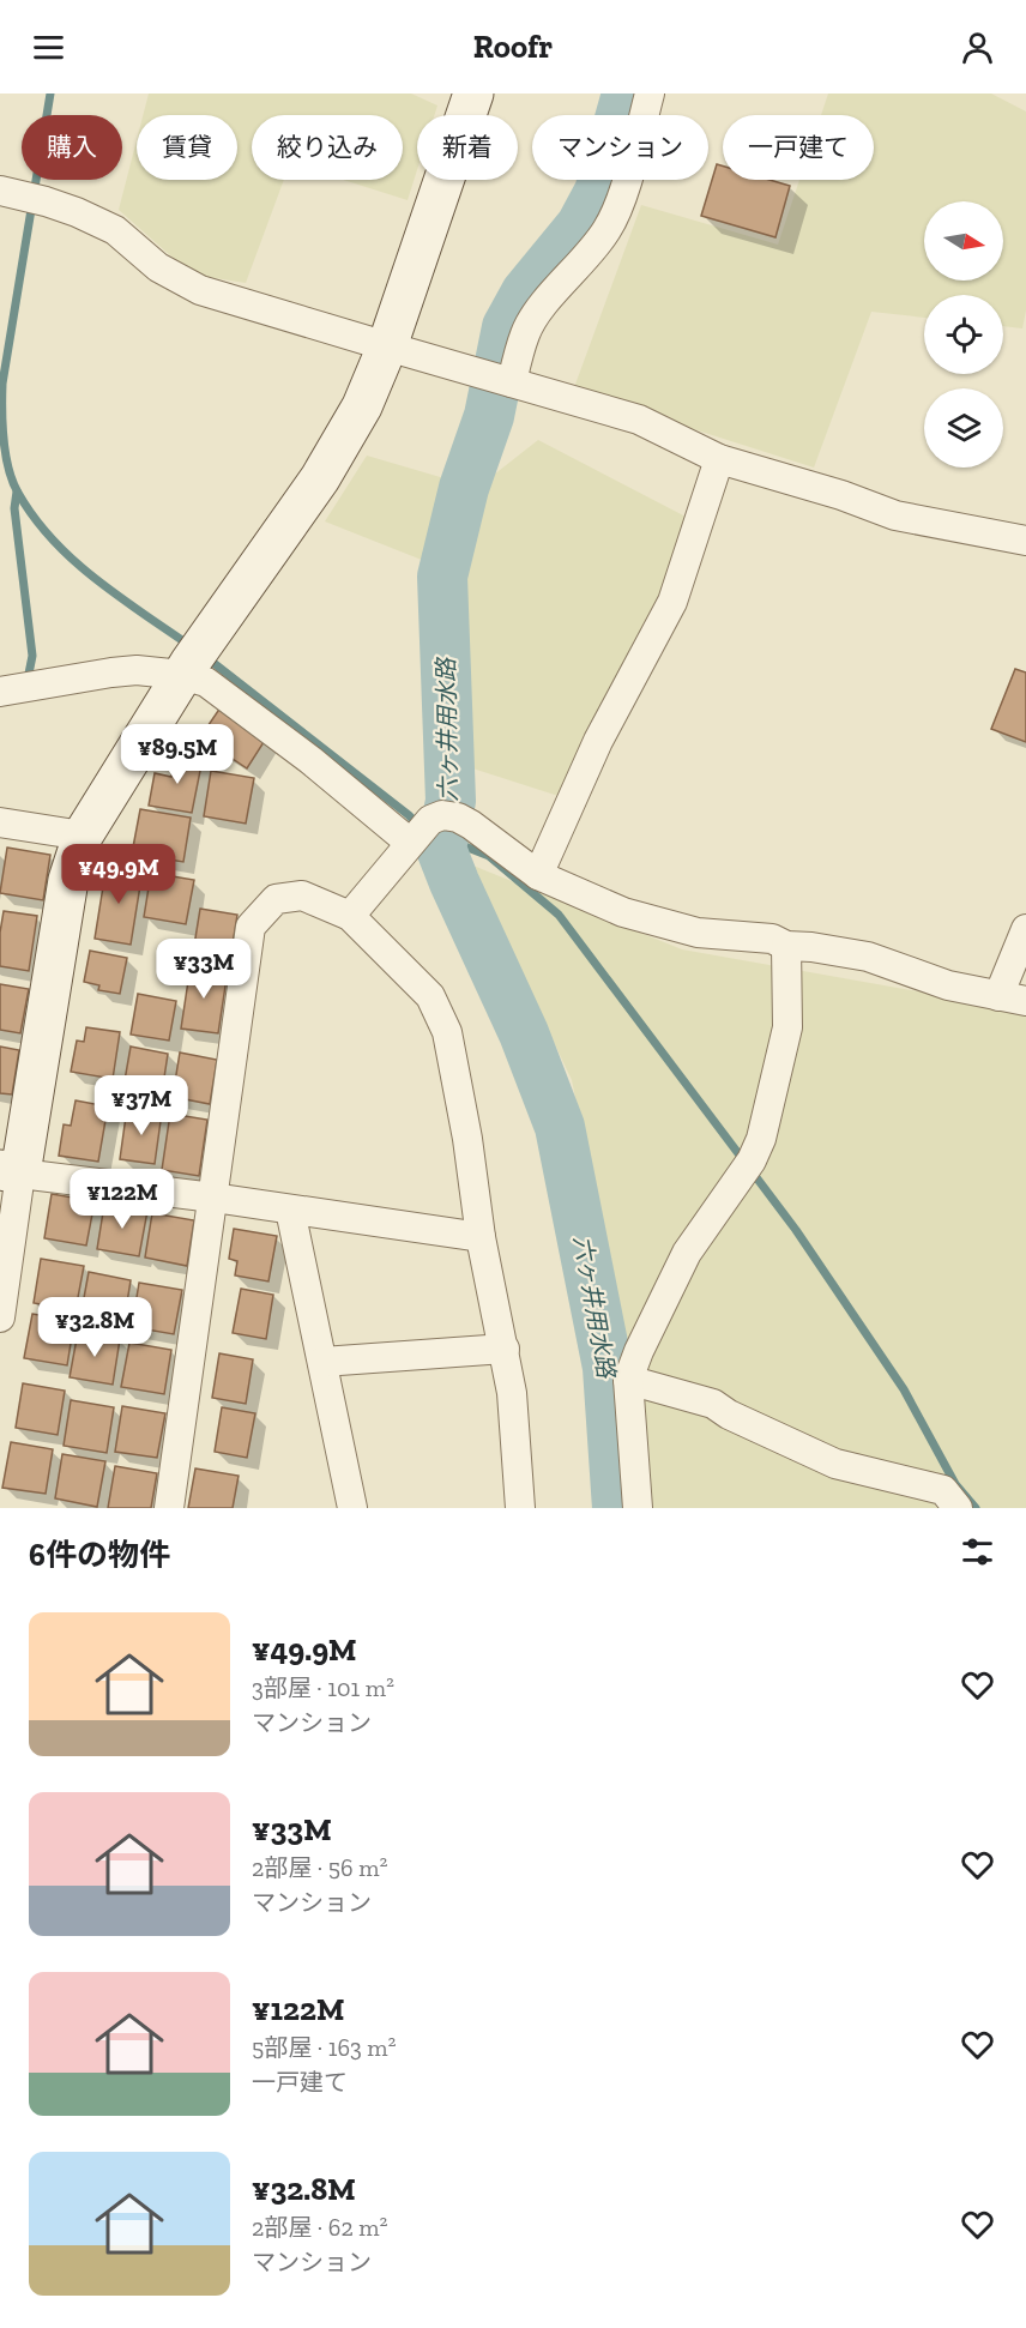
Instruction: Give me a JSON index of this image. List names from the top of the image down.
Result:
{
  "water": ["六ヶ井用水路"],
  "north": "right",
  "page": {
    "header": "Roofr",
    "chip": [
      "購入",
      "賃貸",
      "絞り込み",
      "新着",
      "マンション",
      "一戸建て"
    ],
    "price": [
      "¥89.5M",
      "¥49.9M",
      "¥33M",
      "¥37M",
      "¥122M",
      "¥32.8M"
    ],
    "heading": "6件の物件",
    "list": [
      {
        "name": "¥49.9M",
        "note": "3部屋 · 101 m² · マンション"
      },
      {
        "name": "¥33M",
        "note": "2部屋 · 56 m² · マンション"
      },
      {
        "name": "¥122M",
        "note": "5部屋 · 163 m² · 一戸建て"
      },
      {
        "name": "¥32.8M",
        "note": "2部屋 · 62 m² · マンション"
      }
    ]
  }
}
